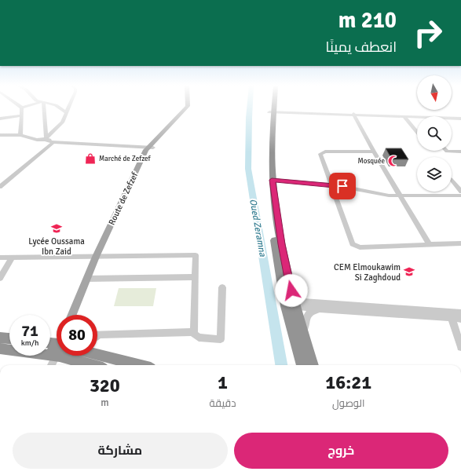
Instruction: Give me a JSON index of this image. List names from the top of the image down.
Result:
{
  "streets": {
    "main road": ["Route de Zefzef"]
  },
  "water": ["Oued Zeramna"],
  "places": {
    "shop": ["Marché de Zefzef"],
    "mosque": ["Mosquée"],
    "school or university": ["Lycée Oussama Ibn Zaid", "CEM Elmoukawim Si Zaghdoud"]
  },
  "north": "bottom",
  "page": {
    "turn": ["210 m", "انعطف يمينًا"],
    "speed": "71 km/h",
    "limit": "80",
    "eta": [
      "16:21",
      "الوصول",
      "1",
      "دقيقة",
      "320",
      "m"
    ],
    "buttons": ["خروج", "مشاركة"]
  }
}
